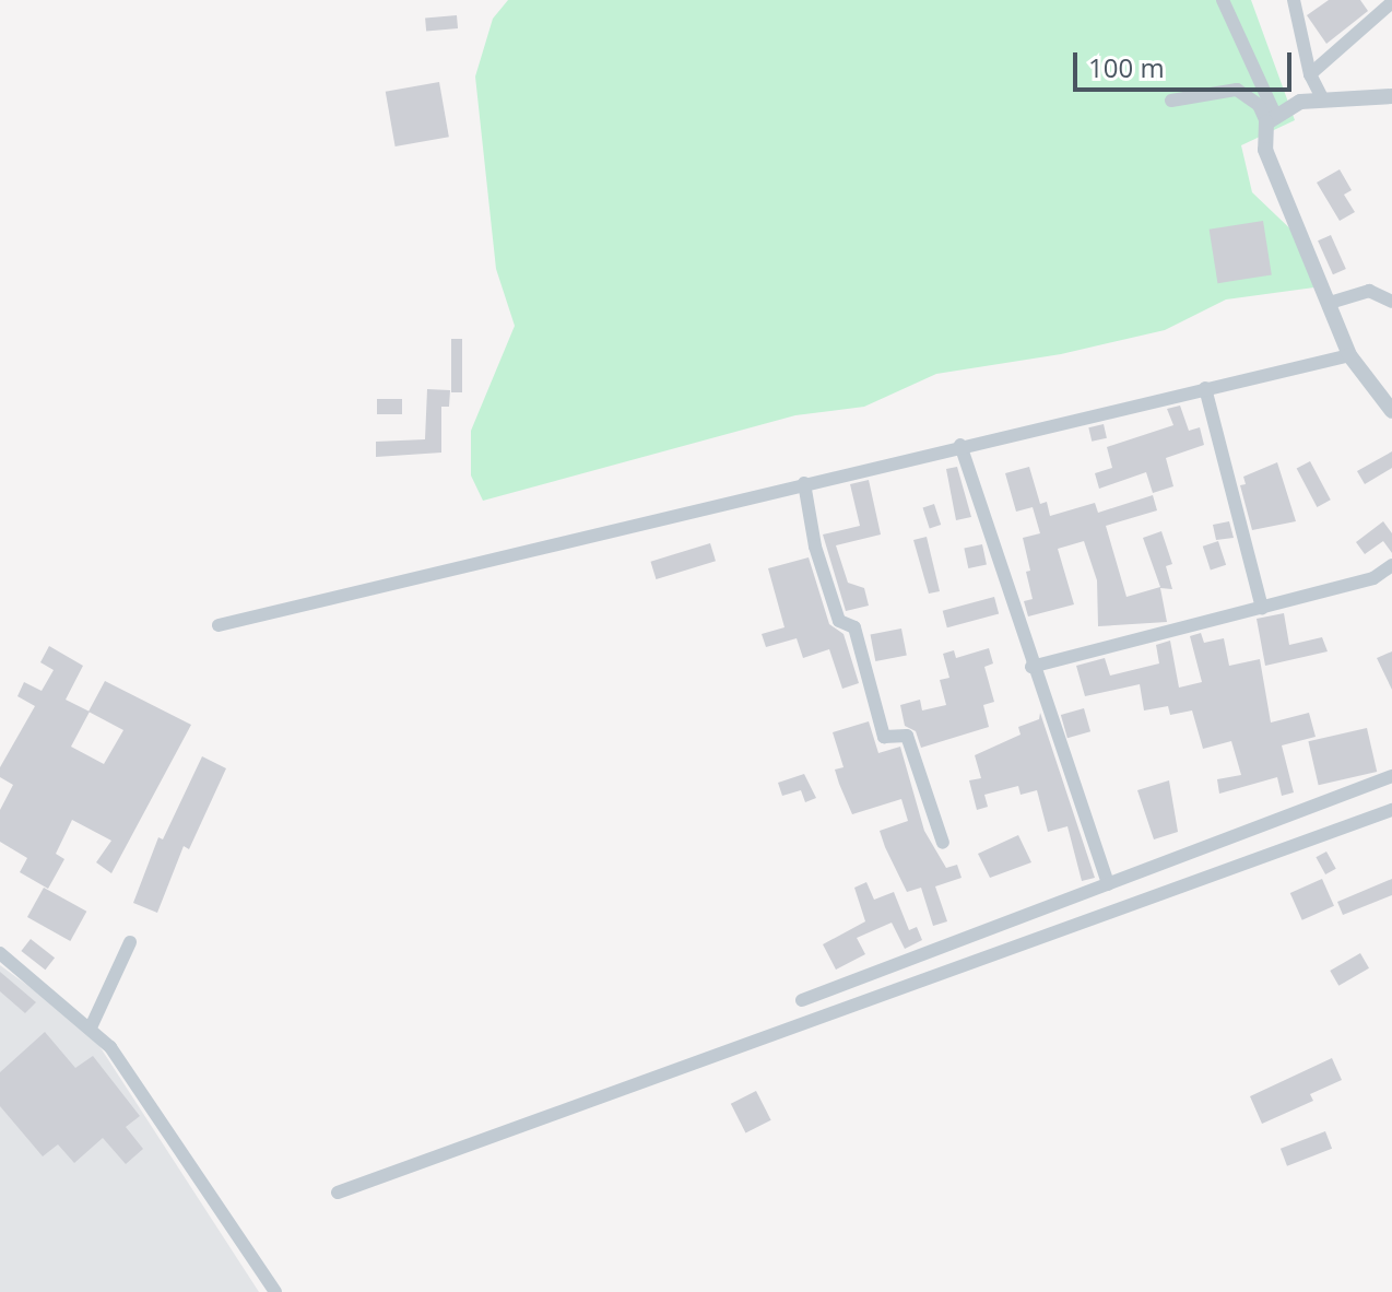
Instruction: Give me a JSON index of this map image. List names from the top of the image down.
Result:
{
  "scale_bar": "100 m"
}
